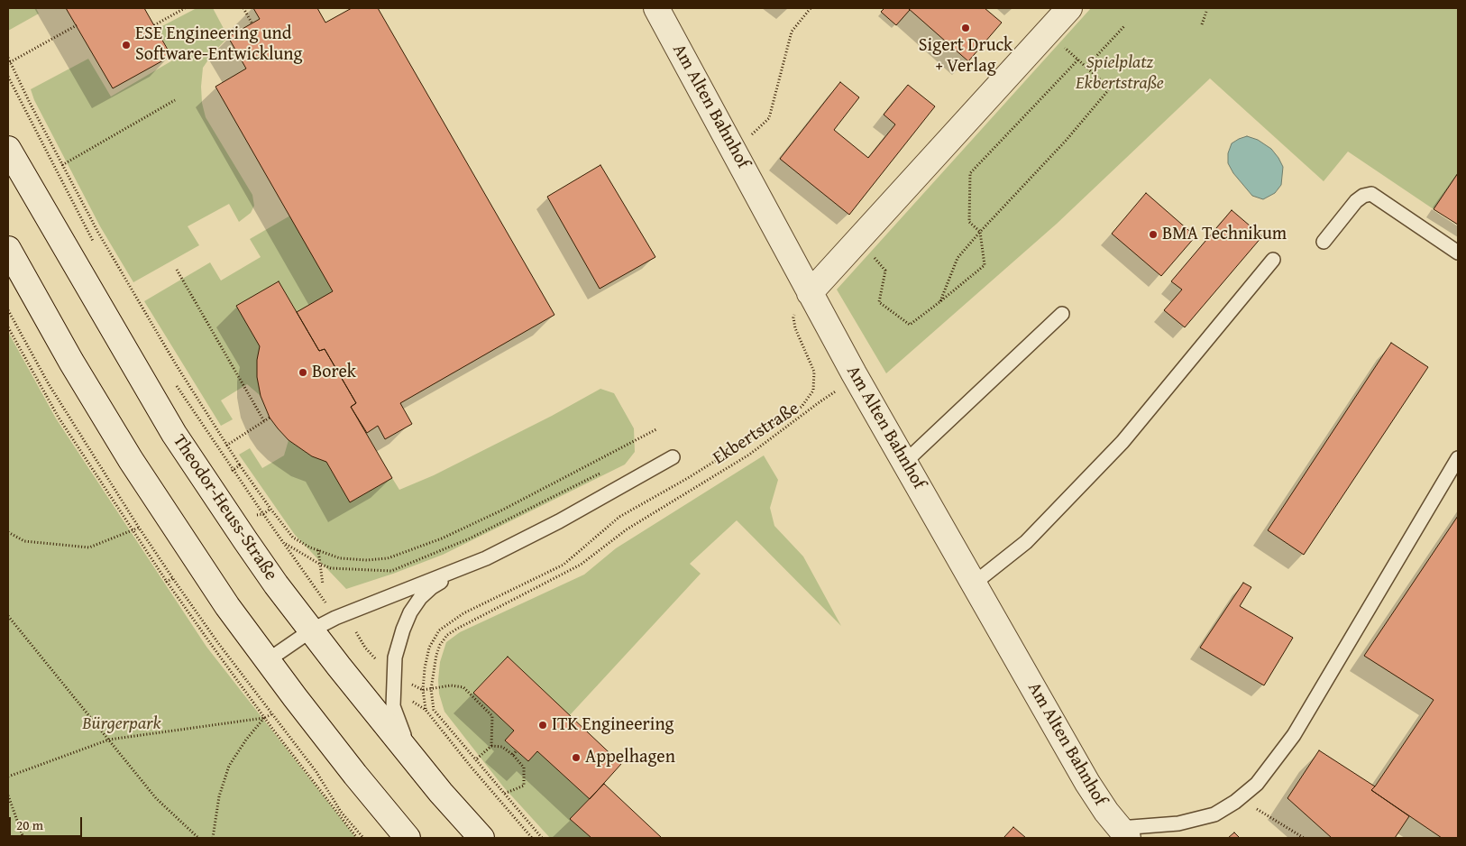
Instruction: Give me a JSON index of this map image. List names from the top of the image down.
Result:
{
  "streets": {
    "main road": ["Am Alten Bahnhof", "Theodor-Heuss-Straße"],
    "path": ["Ekbertstraße"]
  },
  "crossings": [
    ["Am Alten Bahnhof", "Ekbertstraße"]
  ],
  "parks": ["Spielplatz Ekbertstraße", "Bürgerpark"],
  "places": [
    "Sigert Druck + Verlag",
    "ESE Engineering und Software-Entwicklung",
    "BMA Technikum",
    "Borek",
    "ITK Engineering",
    "Appelhagen"
  ],
  "scale_bar": "20 m"
}
